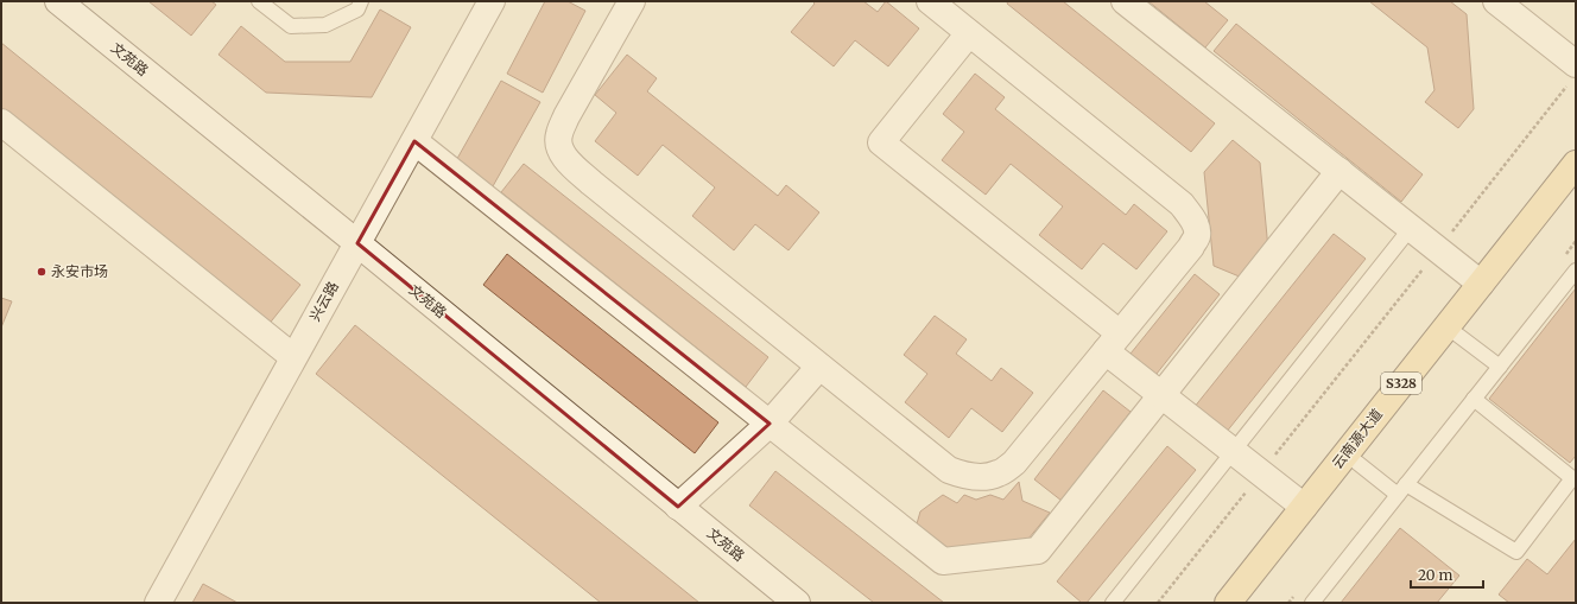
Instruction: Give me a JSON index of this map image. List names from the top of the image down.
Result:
{
  "streets": {
    "main road": ["S328", "云南源大道"],
    "street": ["文苑路", "兴云路"]
  },
  "crossings": [
    ["文苑路", "兴云路"]
  ],
  "places": ["永安市场"],
  "scale_bar": "20 m"
}
